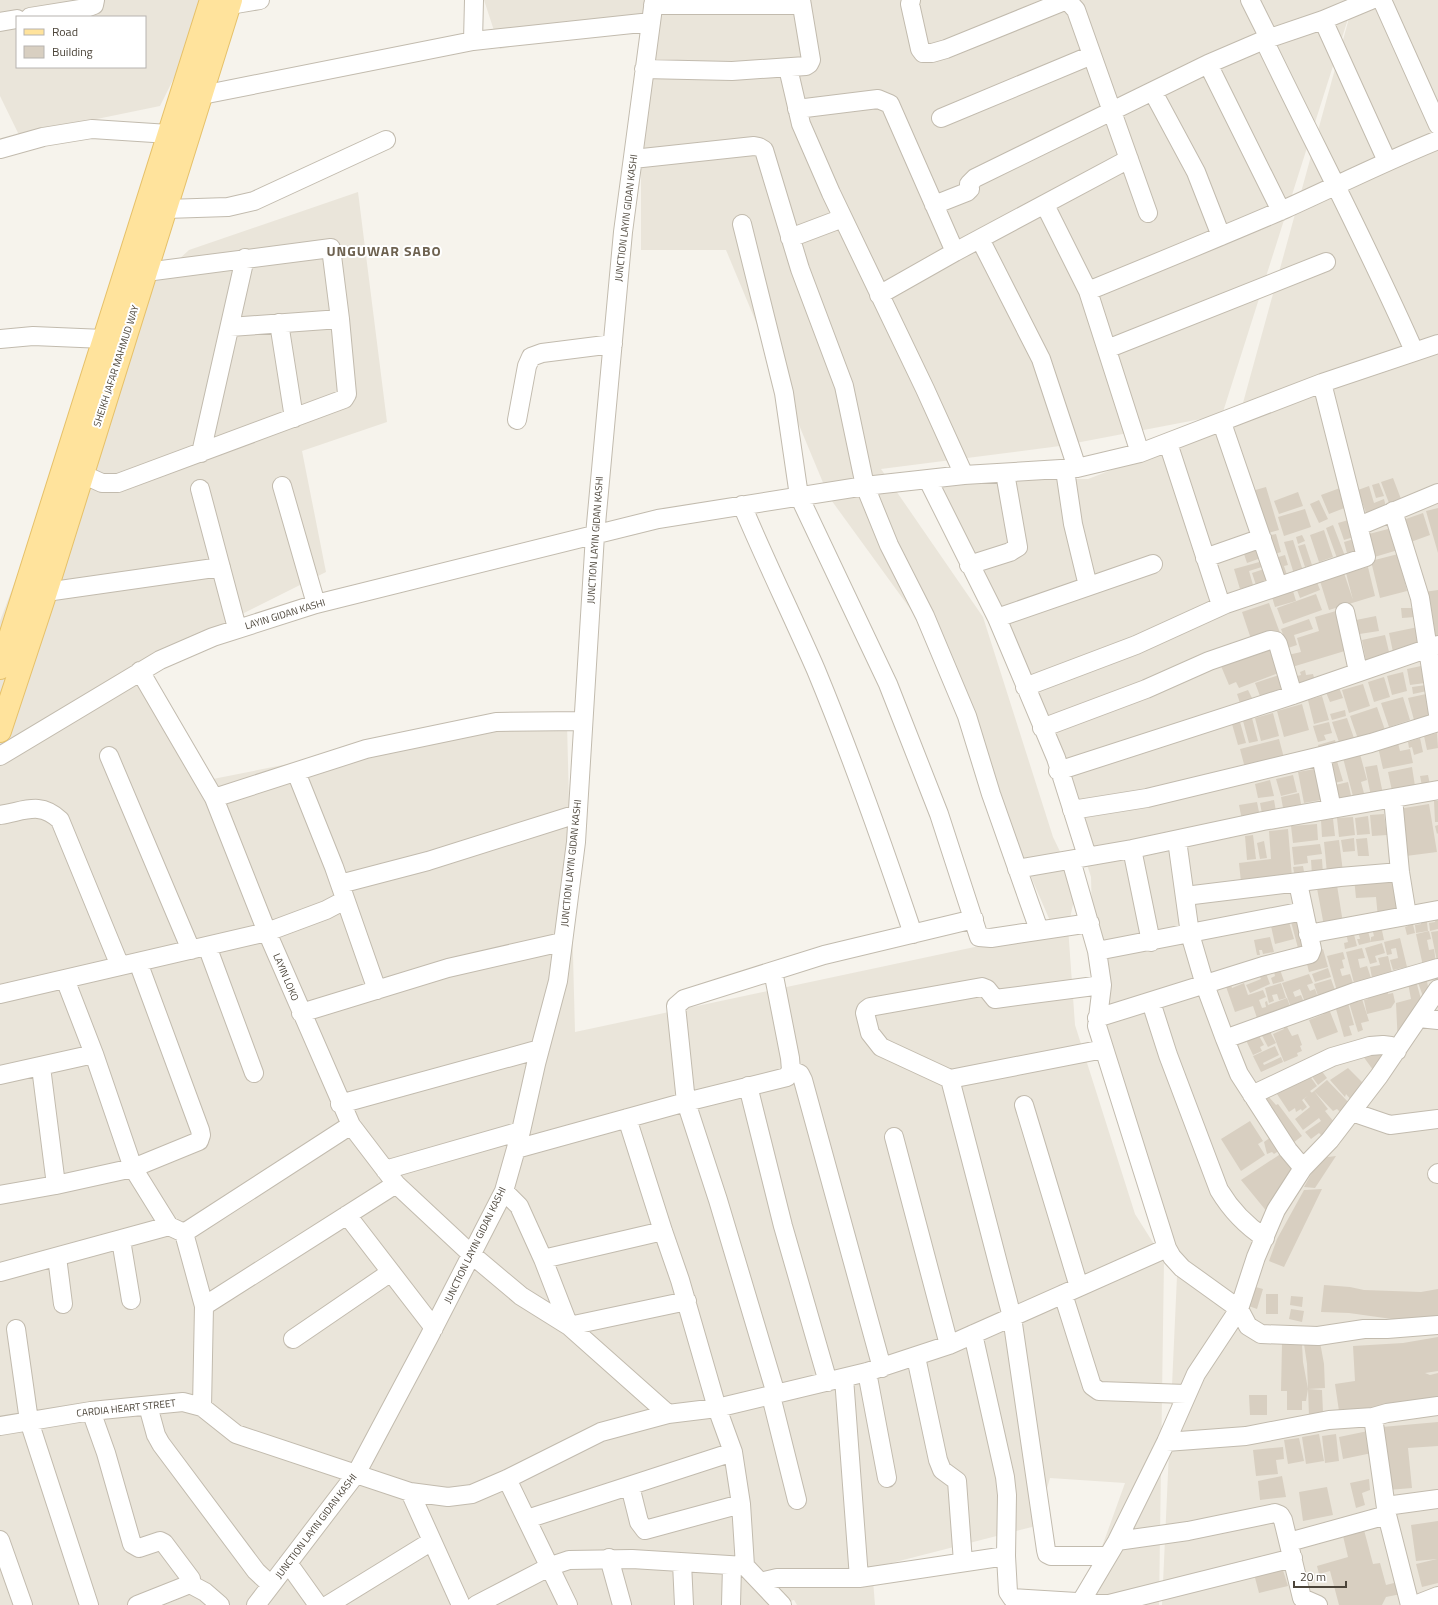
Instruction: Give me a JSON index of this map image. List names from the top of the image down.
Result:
{
  "streets": {
    "main road": ["SHEIKH JAFAR MAHMUD WAY"],
    "street": [
      "JUNCTION LAYIN GIDAN KASHI",
      "LAYIN GIDAN KASHI",
      "LAYIN LOKO",
      "CARDIA HEART STREET"
    ]
  },
  "crossings": [
    ["JUNCTION LAYIN GIDAN KASHI", "LAYIN GIDAN KASHI"],
    ["JUNCTION LAYIN GIDAN KASHI", "LAYIN LOKO"],
    ["JUNCTION LAYIN GIDAN KASHI", "CARDIA HEART STREET"],
    ["LAYIN GIDAN KASHI", "LAYIN LOKO"],
    ["LAYIN LOKO", "CARDIA HEART STREET"]
  ],
  "districts": ["UNGUWAR SABO"],
  "legend": ["Road", "Building"],
  "scale_bar": "20 m"
}
